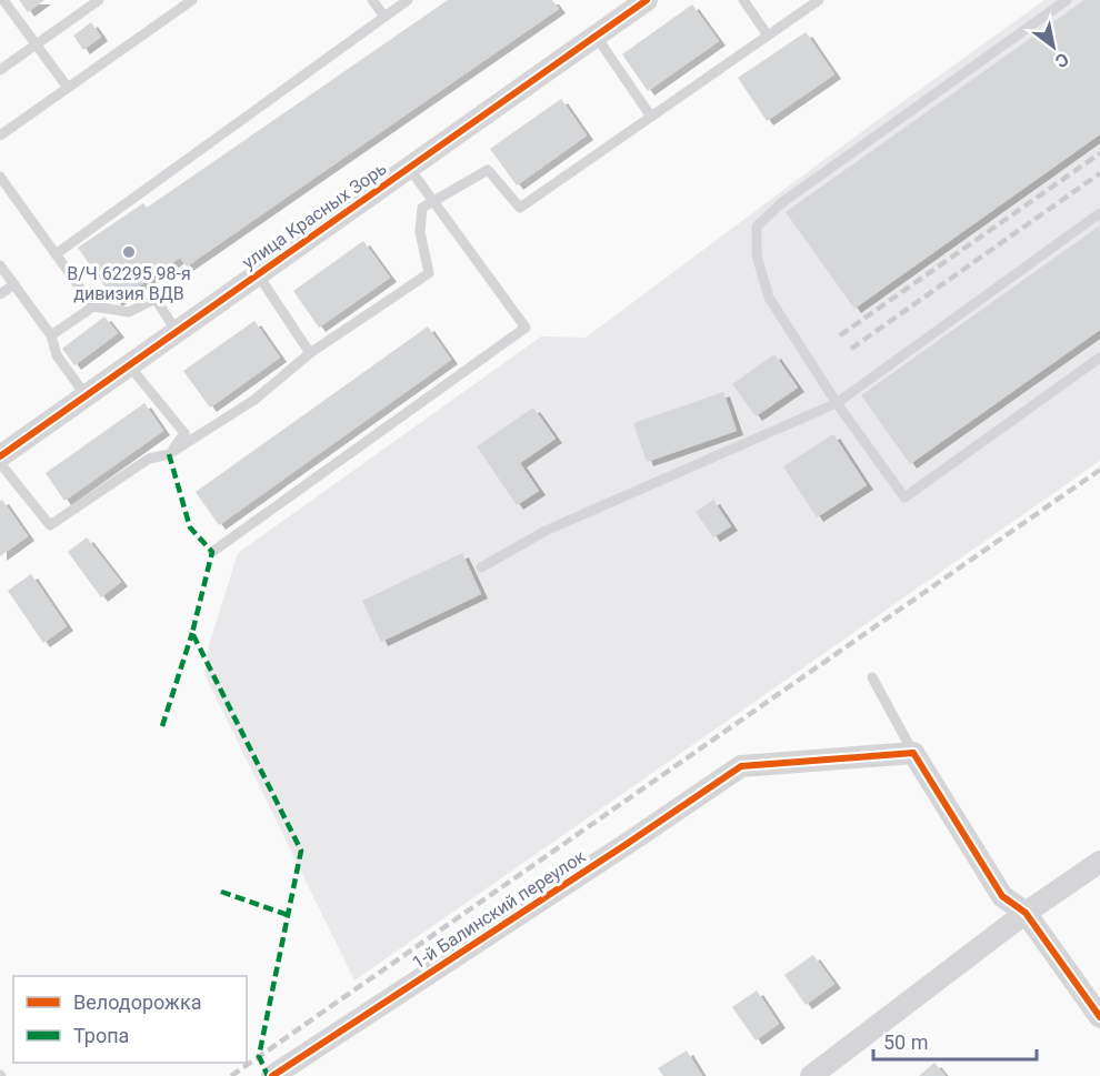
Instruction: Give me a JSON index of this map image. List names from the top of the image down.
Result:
{
  "streets": {
    "street": ["улица Красных Зорь", "1-й Балинский переулок"]
  },
  "places": ["В/Ч 62295 98-я дивизия ВДВ"],
  "legend": ["Велодорожка", "Тропа"],
  "scale_bar": "50 m",
  "north": "bottom right"
}
